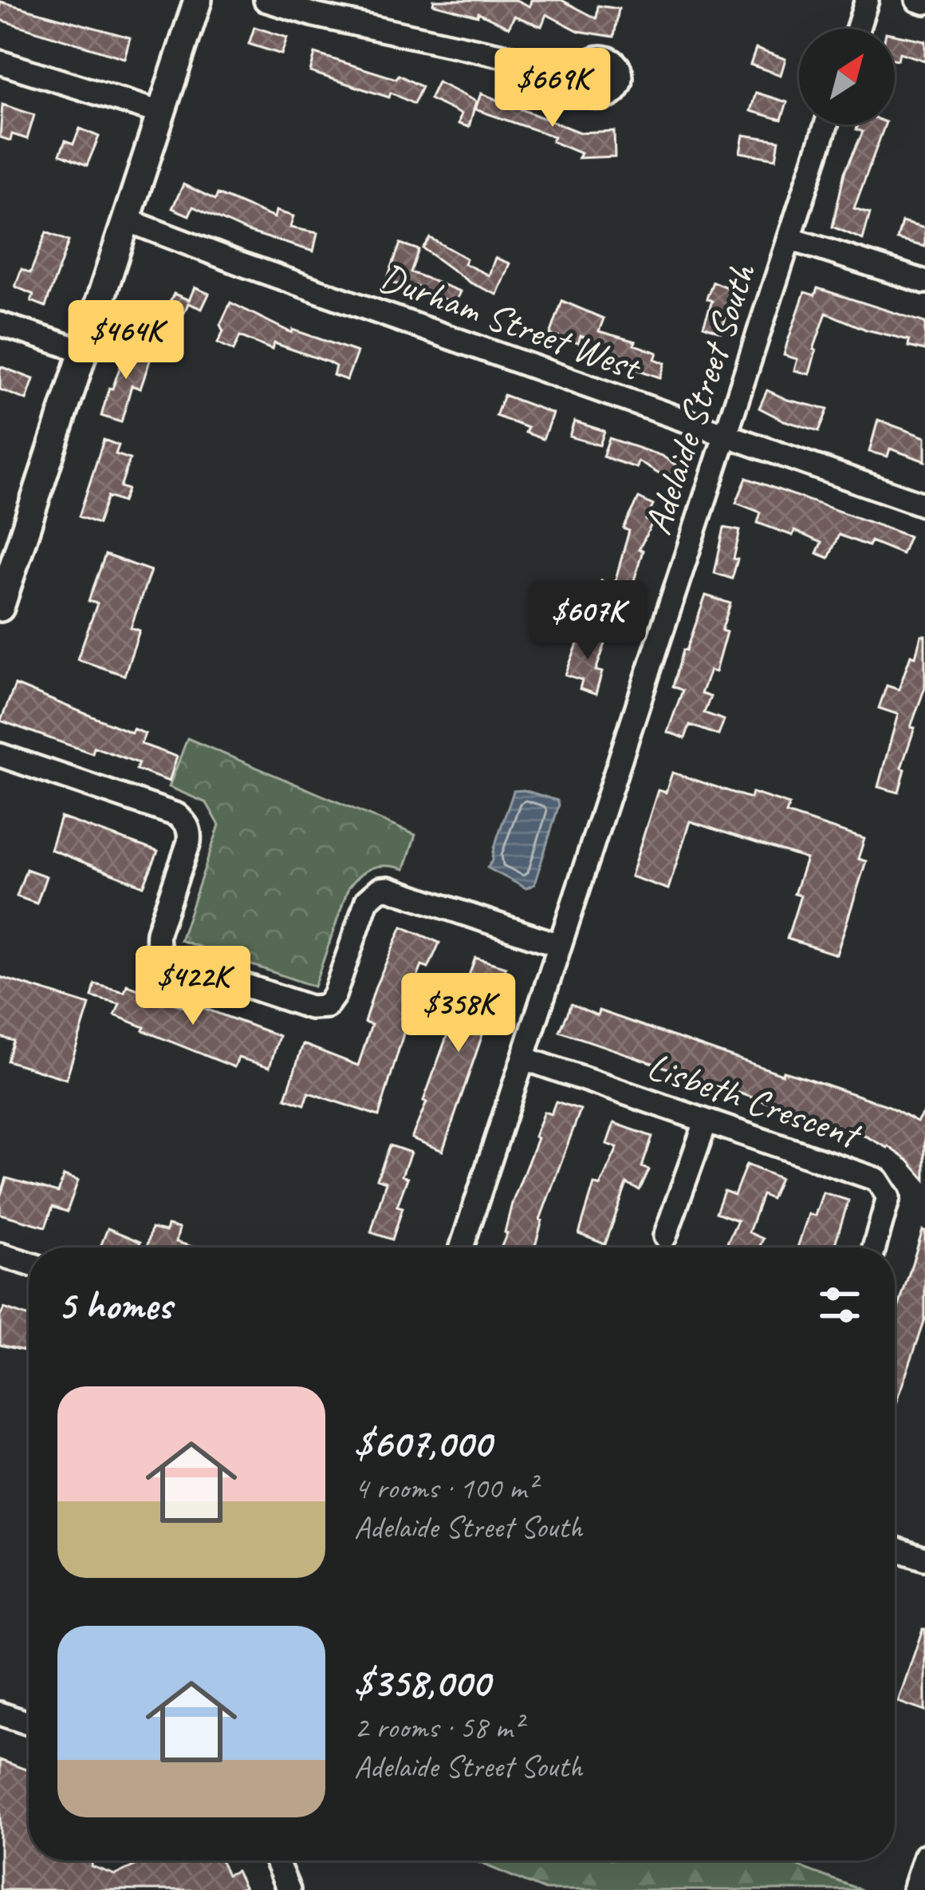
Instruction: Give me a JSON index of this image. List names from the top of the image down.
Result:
{
  "streets": {
    "street": ["Durham Street West", "Adelaide Street South", "Lisbeth Crescent"]
  },
  "crossings": [
    ["Durham Street West", "Adelaide Street South"],
    ["Adelaide Street South", "Lisbeth Crescent"]
  ],
  "north": "top right",
  "page": {
    "price": [
      "$669K",
      "$464K",
      "$607K",
      "$422K",
      "$358K"
    ],
    "heading": "5 homes",
    "list": [
      {
        "name": "$607,000",
        "note": "4 rooms · 100 m² · Adelaide Street South"
      },
      {
        "name": "$358,000",
        "note": "2 rooms · 58 m² · Adelaide Street South"
      }
    ]
  }
}
